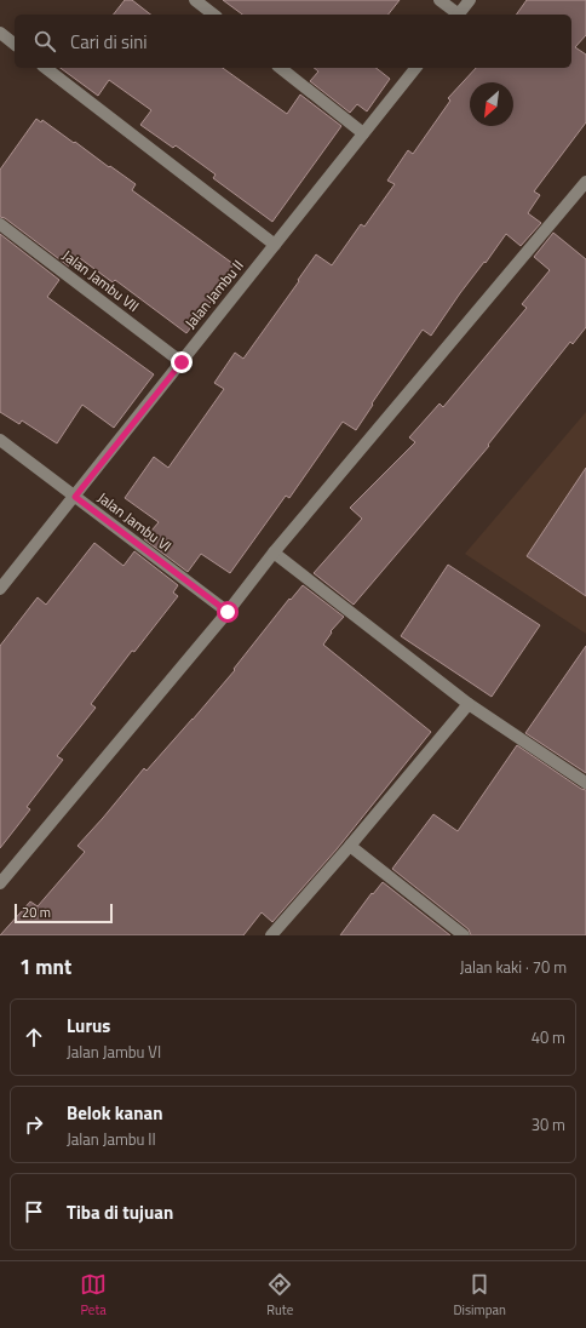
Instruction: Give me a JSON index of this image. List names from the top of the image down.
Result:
{
  "streets": {
    "street": ["Jalan Jambu VII", "Jalan Jambu II", "Jalan Jambu VI"]
  },
  "crossings": [
    ["Jalan Jambu VII", "Jalan Jambu II"],
    ["Jalan Jambu II", "Jalan Jambu VI"]
  ],
  "scale_bar": "20 m",
  "north": "bottom left",
  "page": {
    "search": "Cari di sini",
    "scale": "20 m",
    "heading": ["1 mnt", "Jalan kaki · 70 m"],
    "list": [
      ["Lurus", "Jalan Jambu VI", "40 m"],
      ["Belok kanan", "Jalan Jambu II", "30 m"],
      "Tiba di tujuan"
    ],
    "nav": ["Peta", "Rute", "Disimpan"]
  }
}
